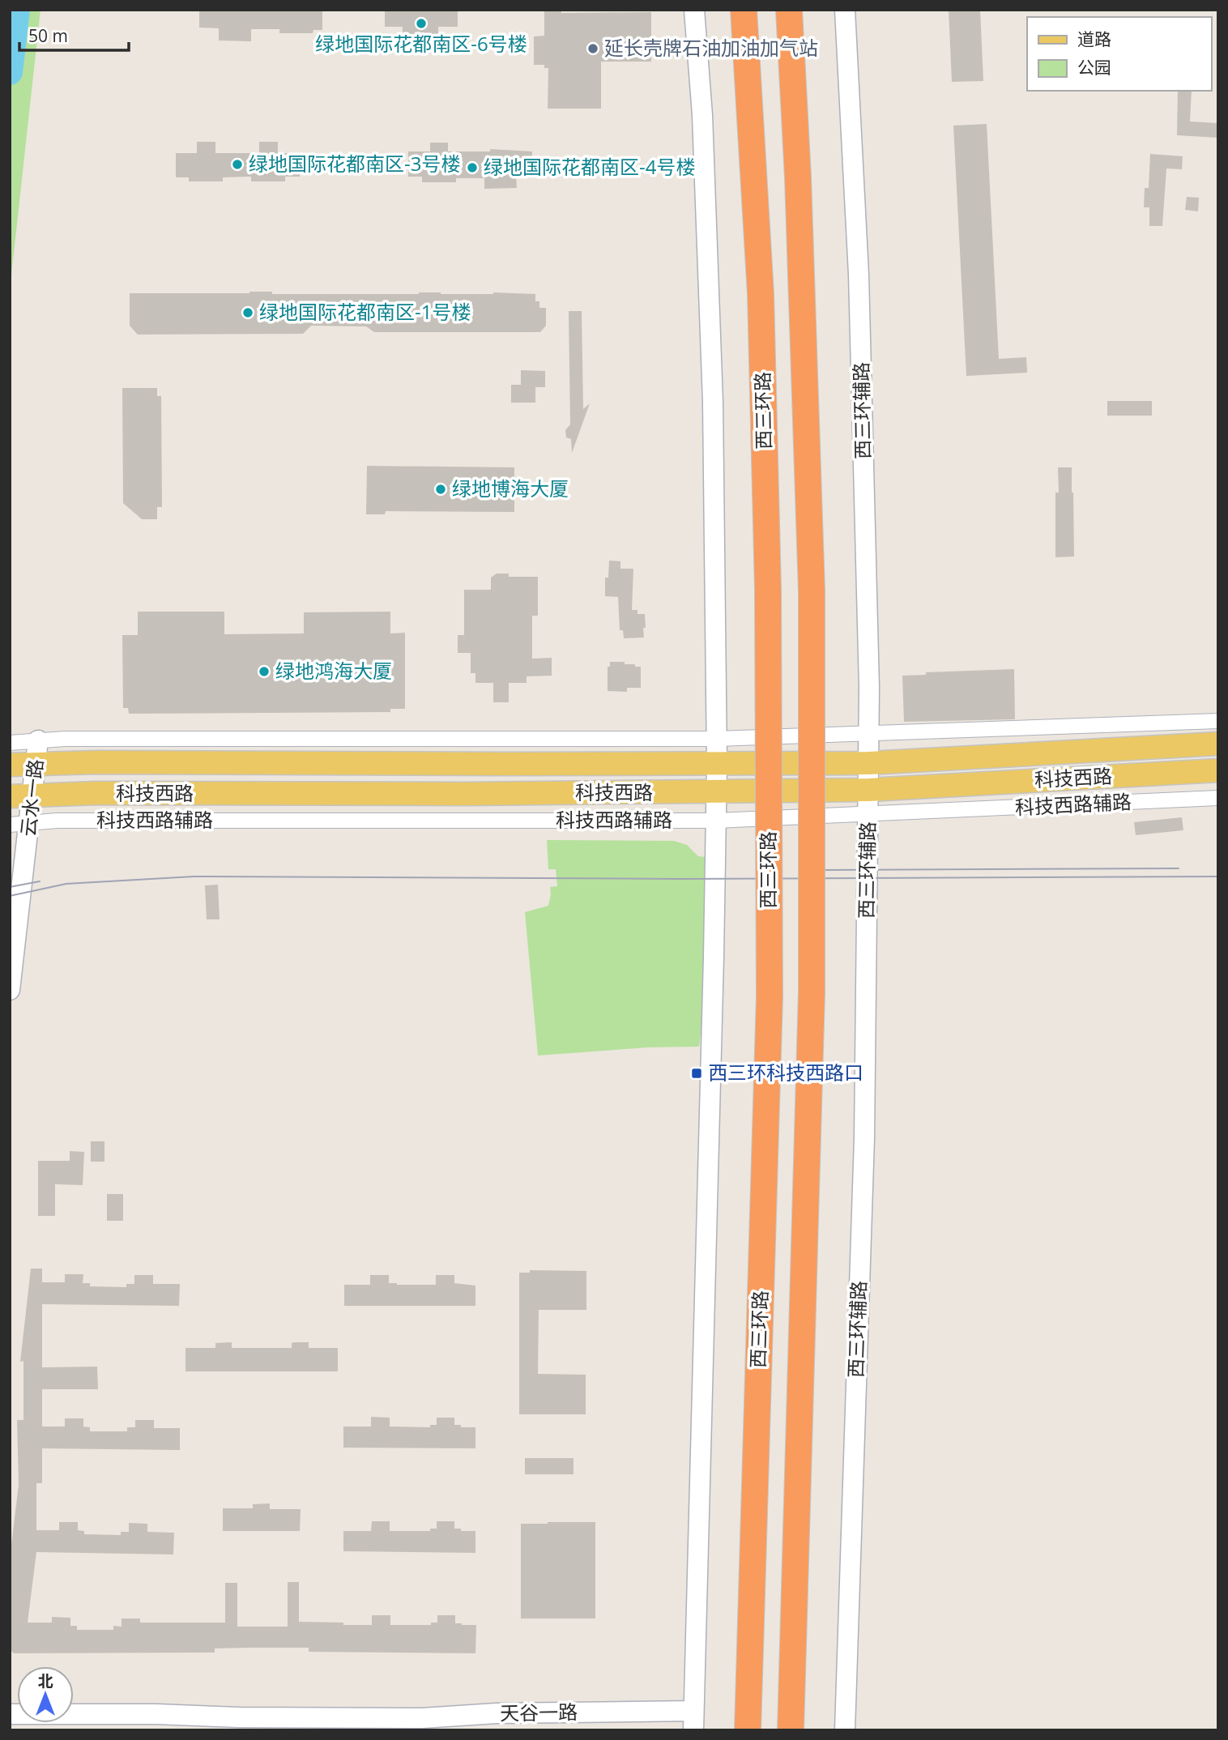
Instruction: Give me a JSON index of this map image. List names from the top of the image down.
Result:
{
  "streets": {
    "highway": ["西三环路"],
    "main road": [
      "西三环辅路",
      "科技西路",
      "云水一路",
      "天谷一路"
    ],
    "street": ["科技西路辅路"]
  },
  "crossings": [
    ["西三环辅路", "科技西路"],
    ["西三环辅路", "科技西路辅路"],
    ["科技西路", "云水一路"],
    ["云水一路", "科技西路辅路"]
  ],
  "places": {
    "other": [
      "绿地国际花都南区-6号楼",
      "延长壳牌石油加油加气站",
      "绿地国际花都南区-3号楼",
      "绿地国际花都南区-4号楼",
      "绿地国际花都南区-1号楼",
      "绿地博海大厦",
      "绿地鸿海大厦"
    ],
    "transit": ["西三环科技西路口"]
  },
  "legend": ["道路", "公园"],
  "scale_bar": "50 m",
  "north": "top"
}
